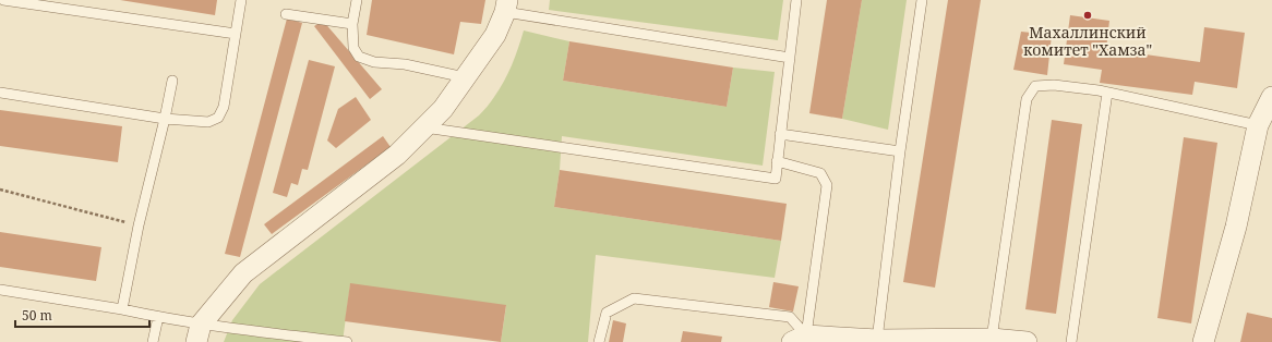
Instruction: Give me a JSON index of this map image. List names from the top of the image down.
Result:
{
  "places": ["Махаллинский комитет \"Хамза\""],
  "scale_bar": "50 m"
}
